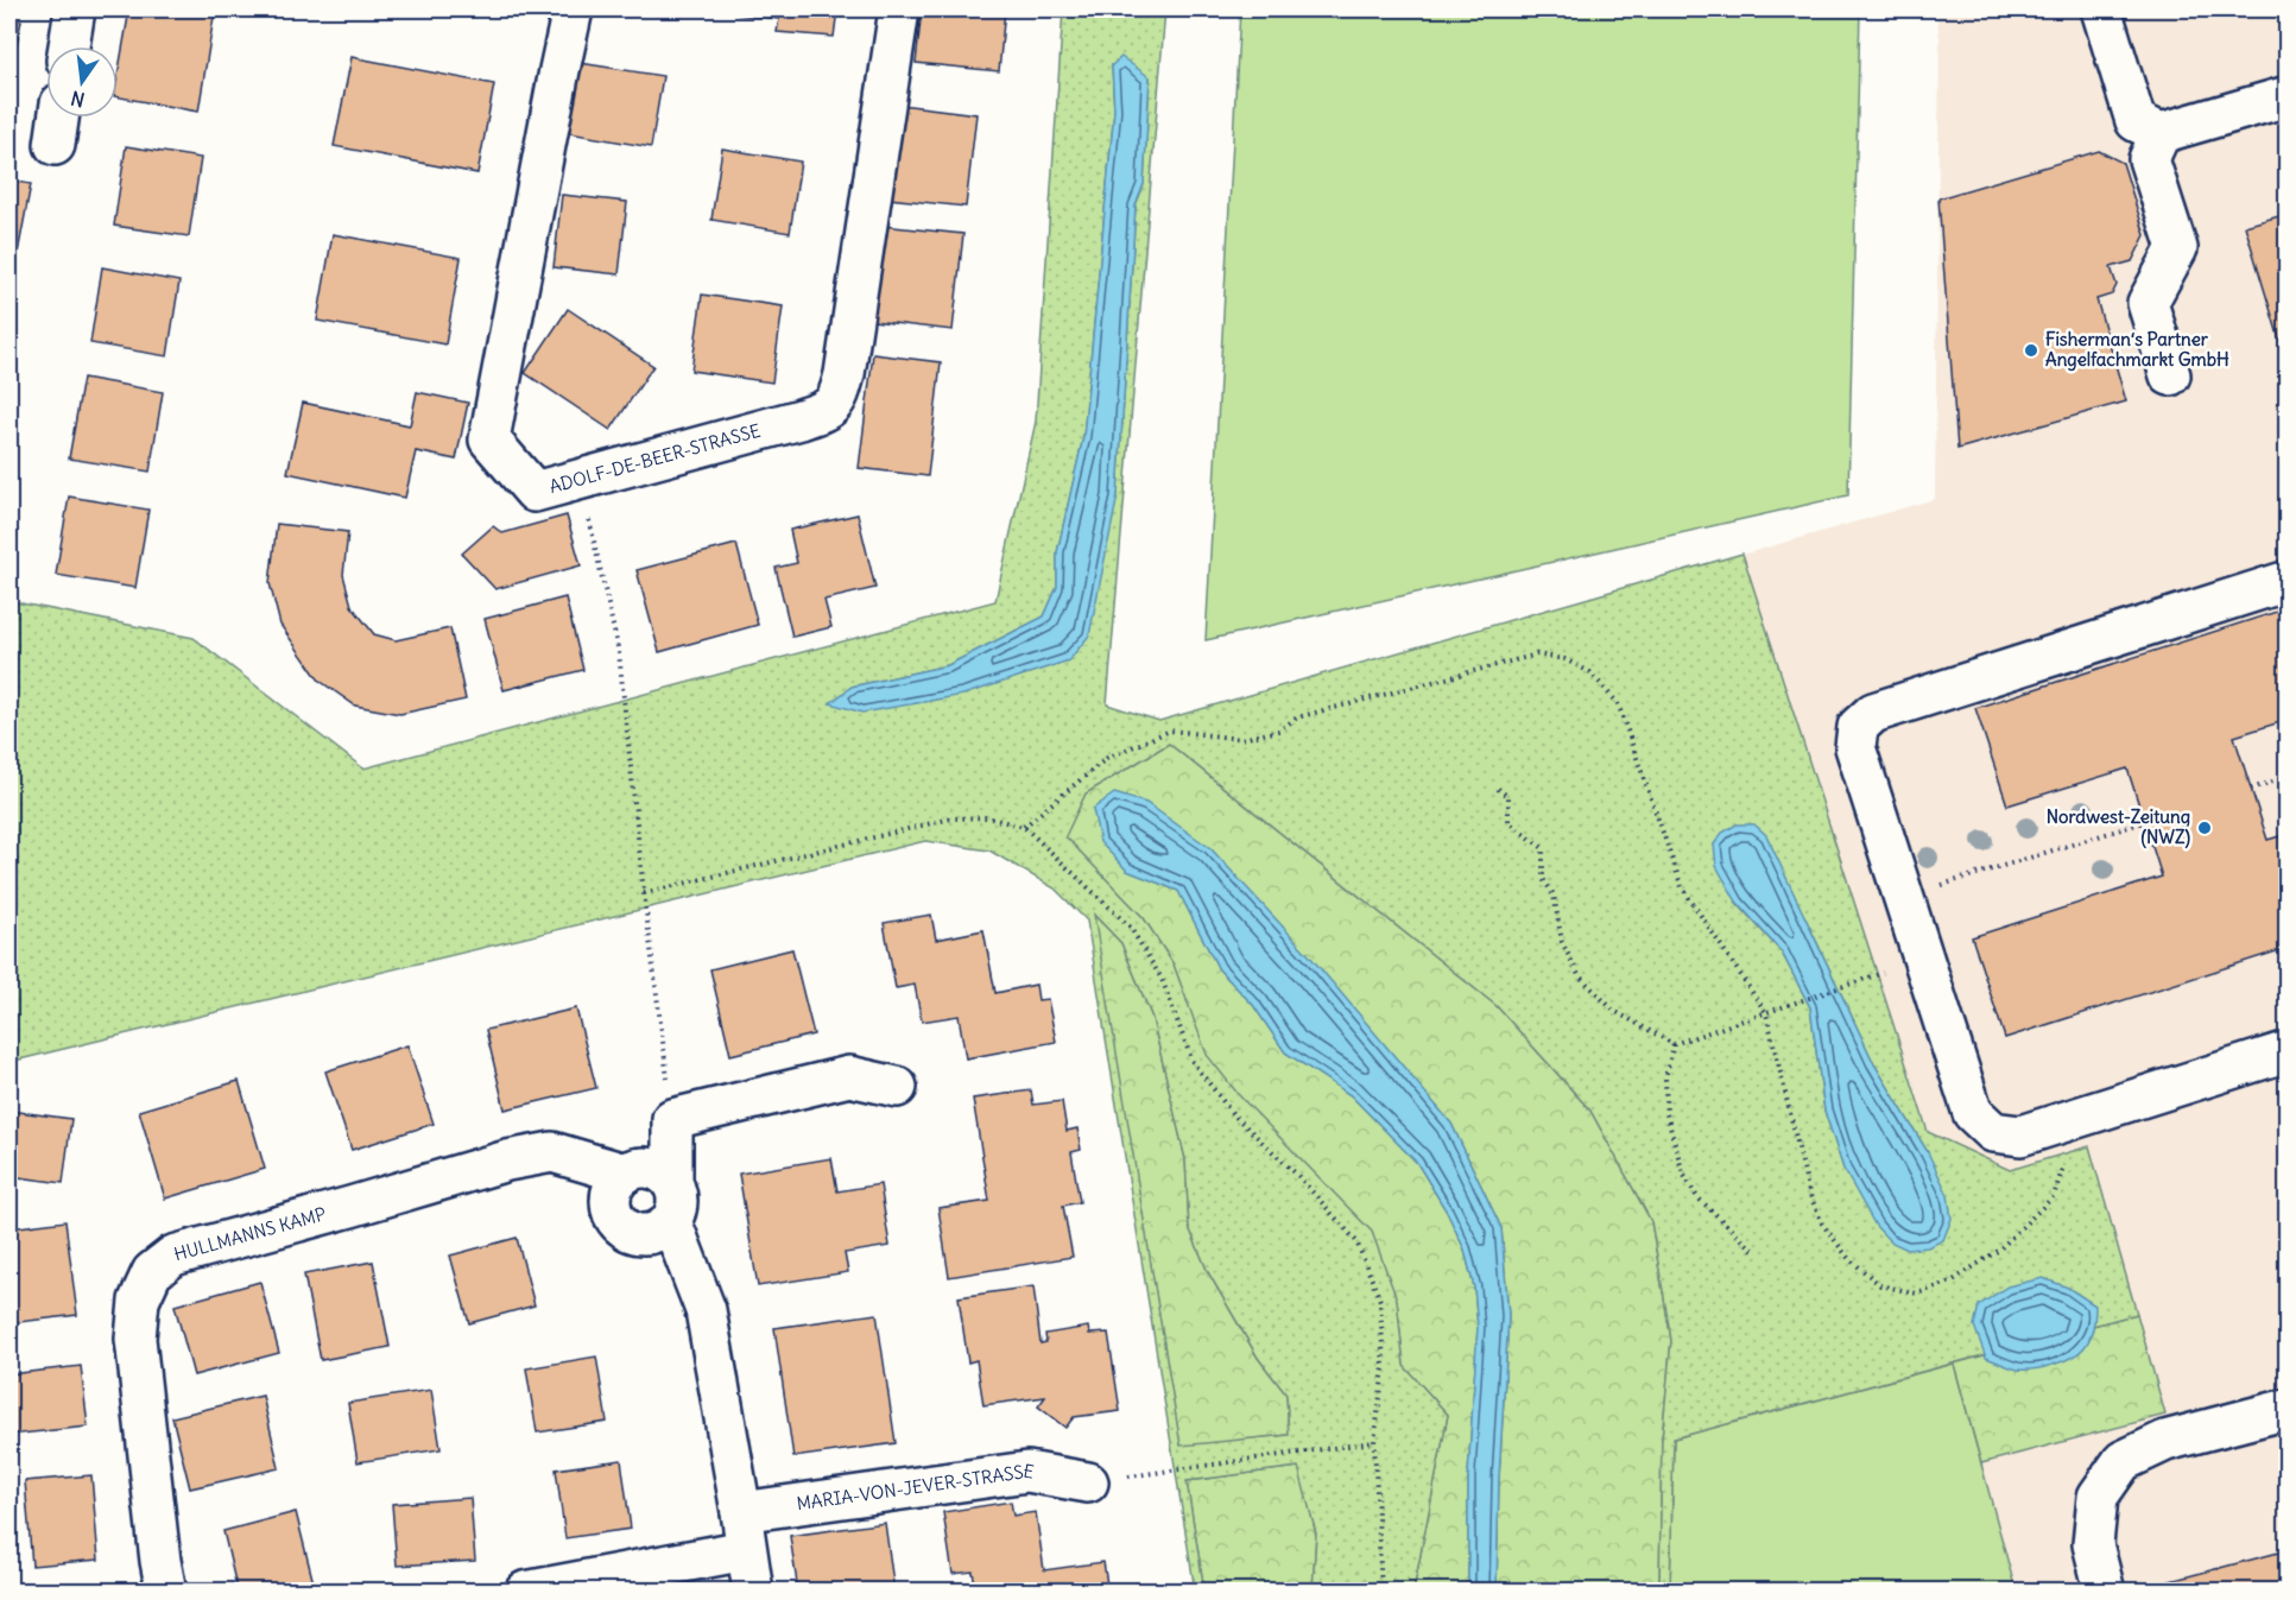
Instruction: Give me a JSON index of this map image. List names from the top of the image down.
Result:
{
  "streets": {
    "street": ["ADOLF-DE-BEER-STRASSE", "HULLMANNS KAMP", "MARIA-VON-JEVER-STRASSE"]
  },
  "places": ["Fisherman‘s Partner Angelfachmarkt GmbH", "Nordwest-Zeitung (NWZ)"],
  "north": "bottom"
}
